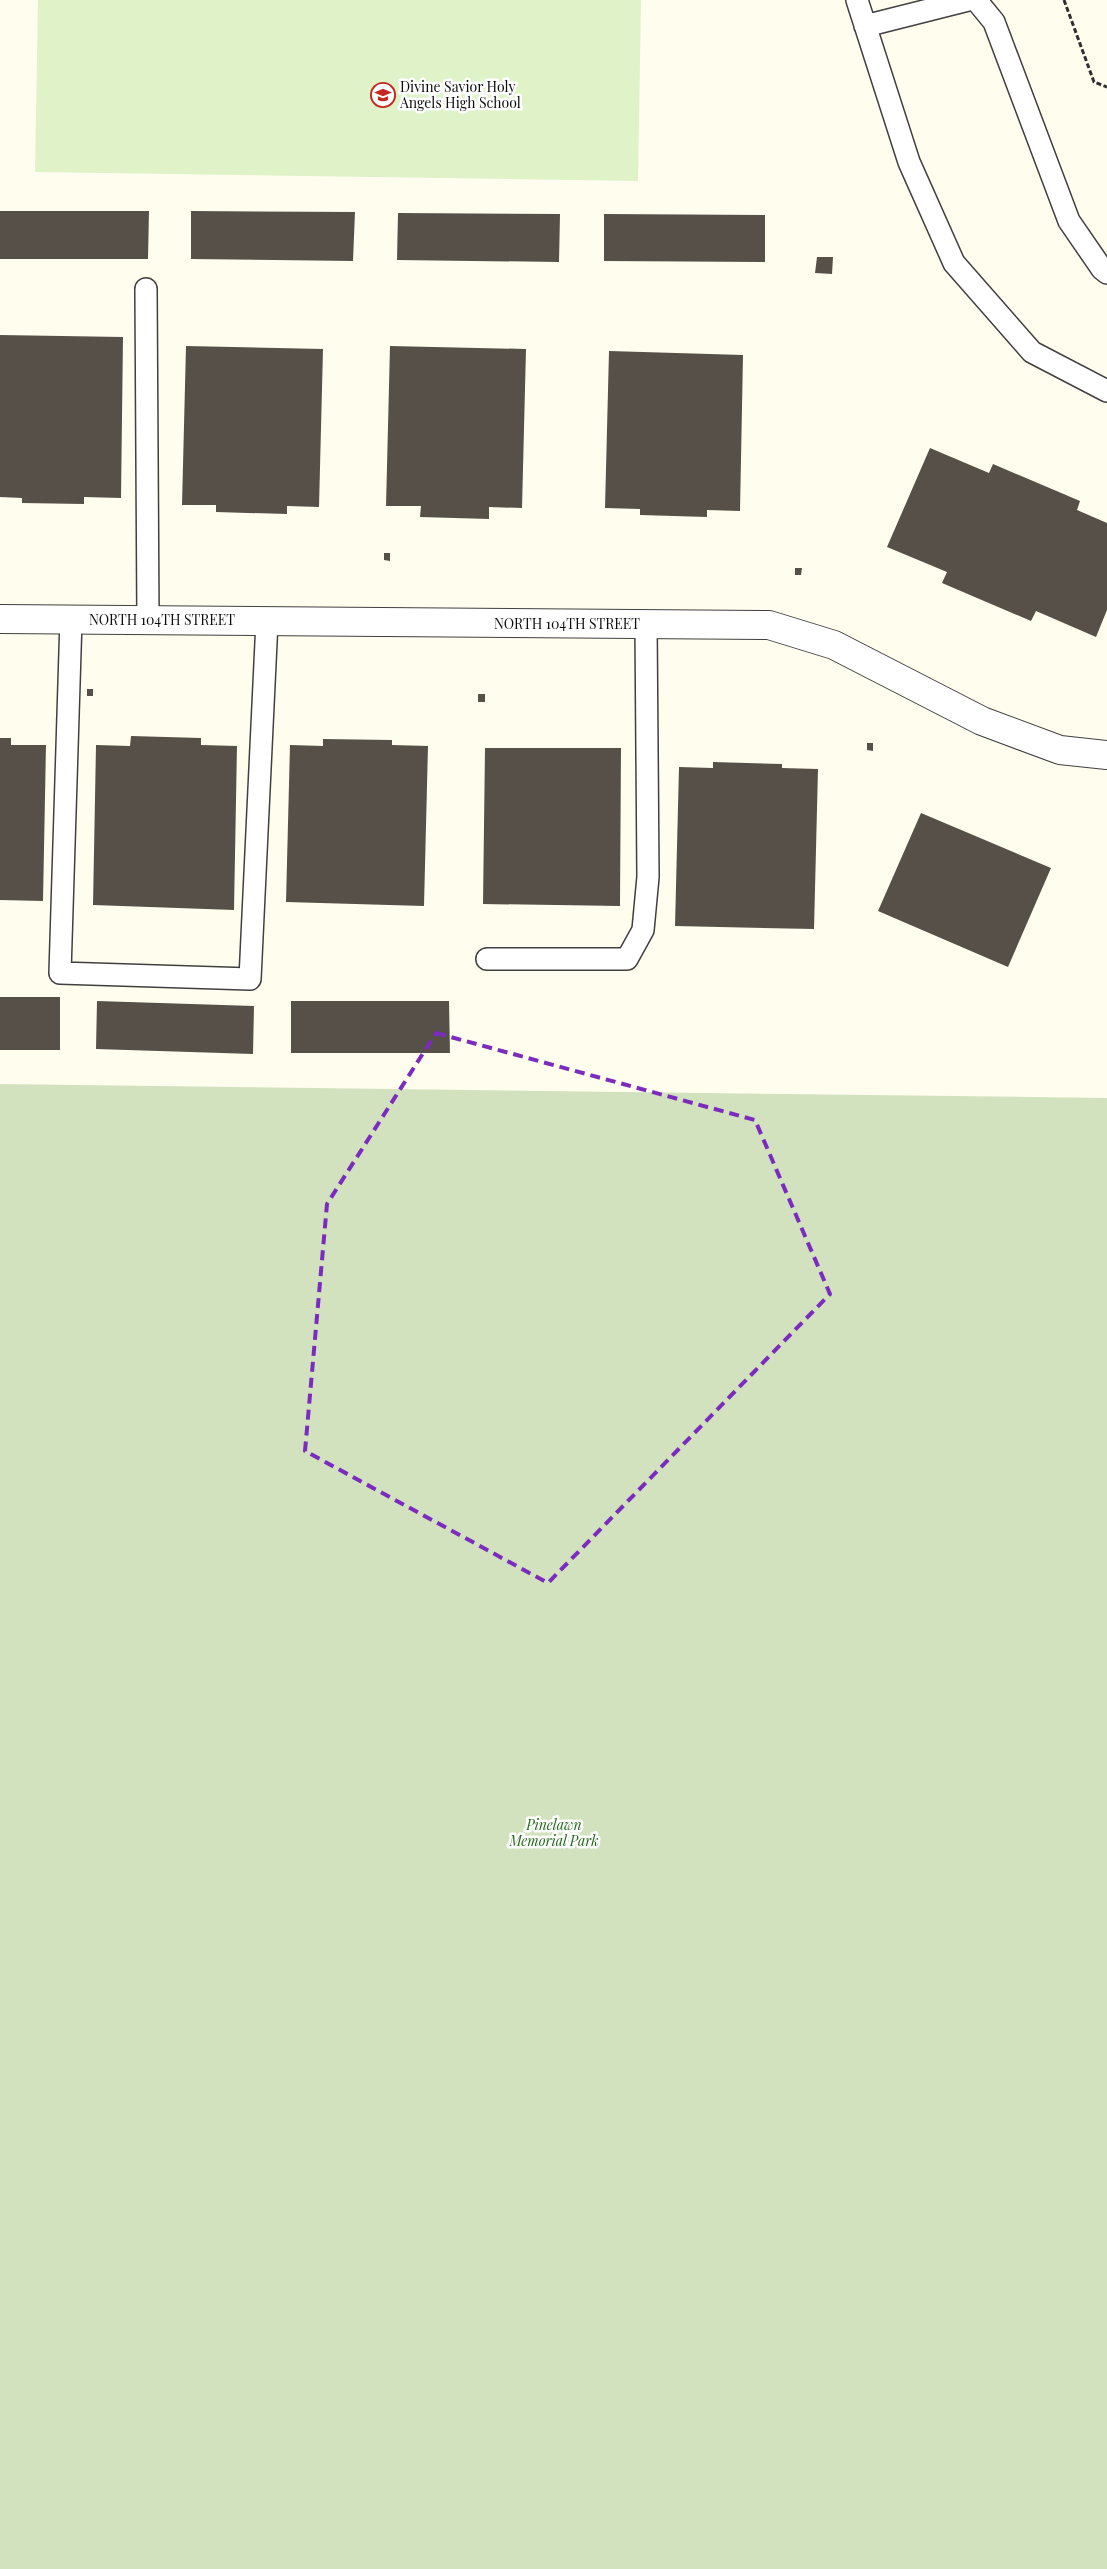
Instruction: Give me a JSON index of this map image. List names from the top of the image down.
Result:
{
  "streets": {
    "street": ["NORTH 104TH STREET"]
  },
  "parks": ["Pinelawn Memorial Park"],
  "places": {
    "school or university": ["Divine Savior Holy Angels High School"]
  }
}
